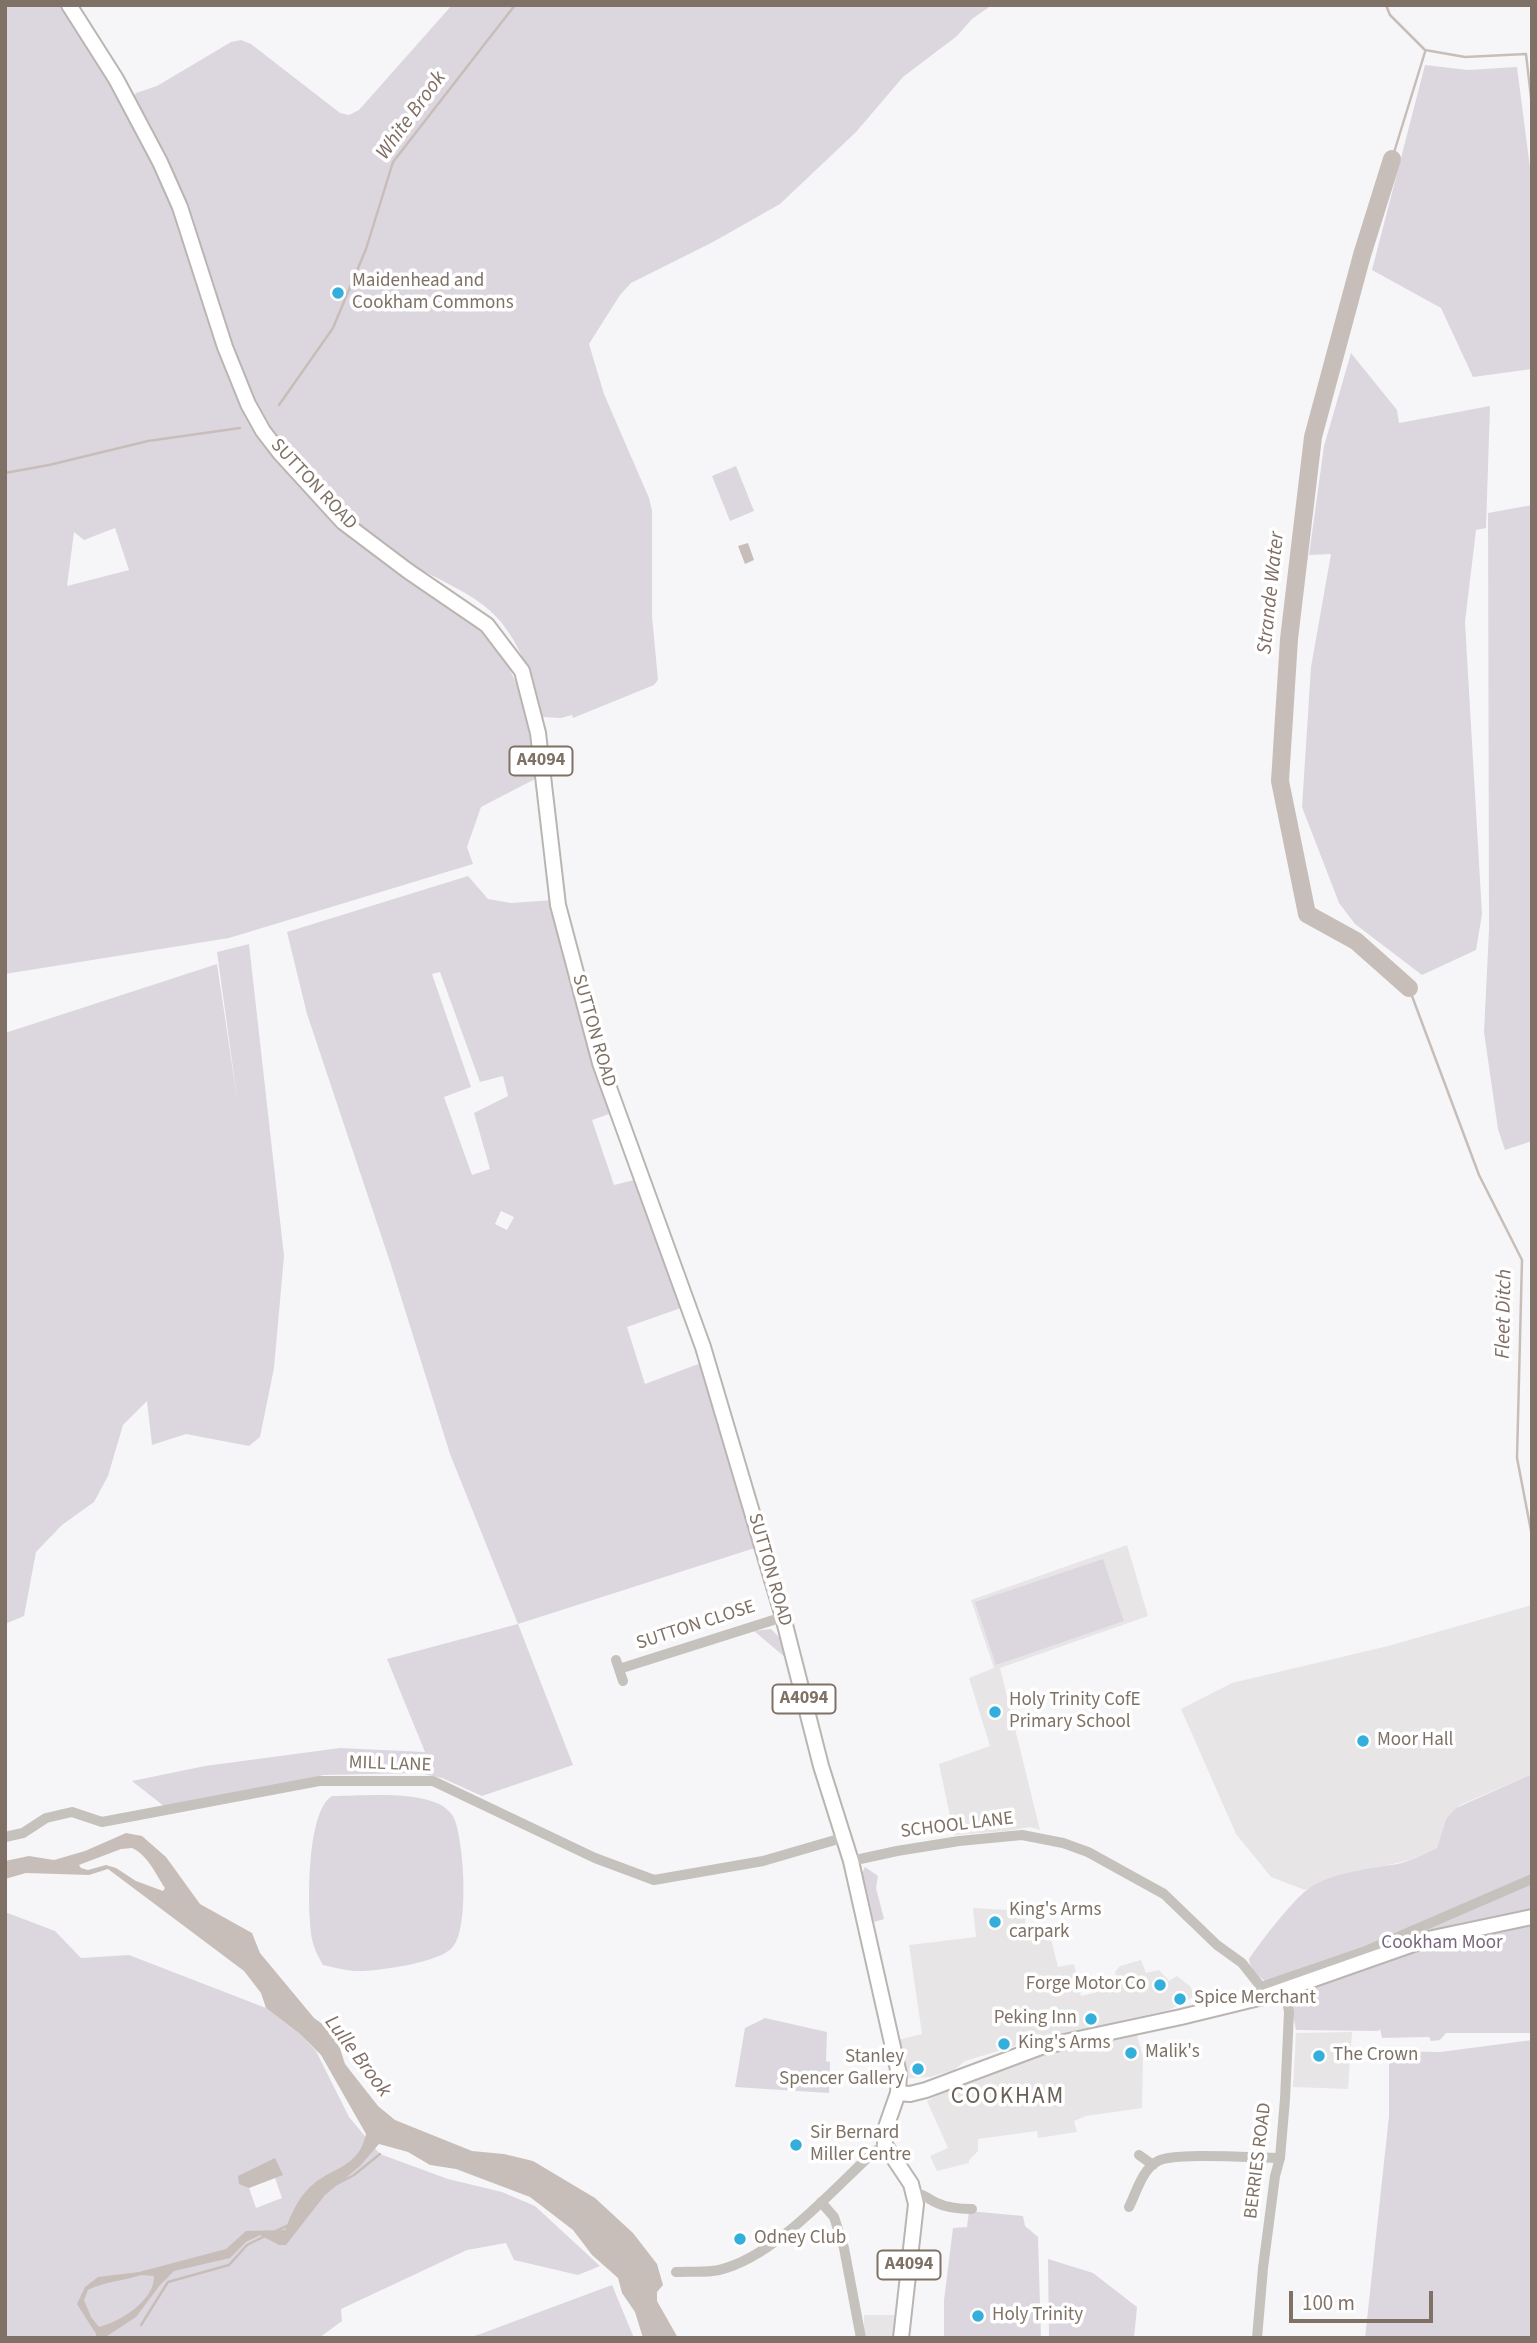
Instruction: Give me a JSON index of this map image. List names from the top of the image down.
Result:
{
  "streets": {
    "main road": ["SUTTON ROAD", "A4094"],
    "street": [
      "SUTTON CLOSE",
      "MILL LANE",
      "SCHOOL LANE",
      "BERRIES ROAD"
    ]
  },
  "crossings": [
    ["SUTTON ROAD", "A4094"],
    ["SUTTON ROAD", "SUTTON CLOSE"],
    ["SUTTON ROAD", "MILL LANE"],
    ["SUTTON ROAD", "SCHOOL LANE"]
  ],
  "districts": ["COOKHAM"],
  "water": [
    "White Brook",
    "Strande Water",
    "Fleet Ditch",
    "Lulle Brook"
  ],
  "parks": ["Cookham Moor"],
  "places": [
    "Maidenhead and Cookham Commons",
    "Holy Trinity CofE Primary School",
    "Moor Hall",
    "King's Arms carpark",
    "Forge Motor Co",
    "Spice Merchant",
    "Peking Inn",
    "King's Arms",
    "Malik's",
    "The Crown",
    "Stanley Spencer Gallery",
    "Sir Bernard Miller Centre",
    "Odney Club",
    "Holy Trinity"
  ],
  "scale_bar": "100 m"
}
